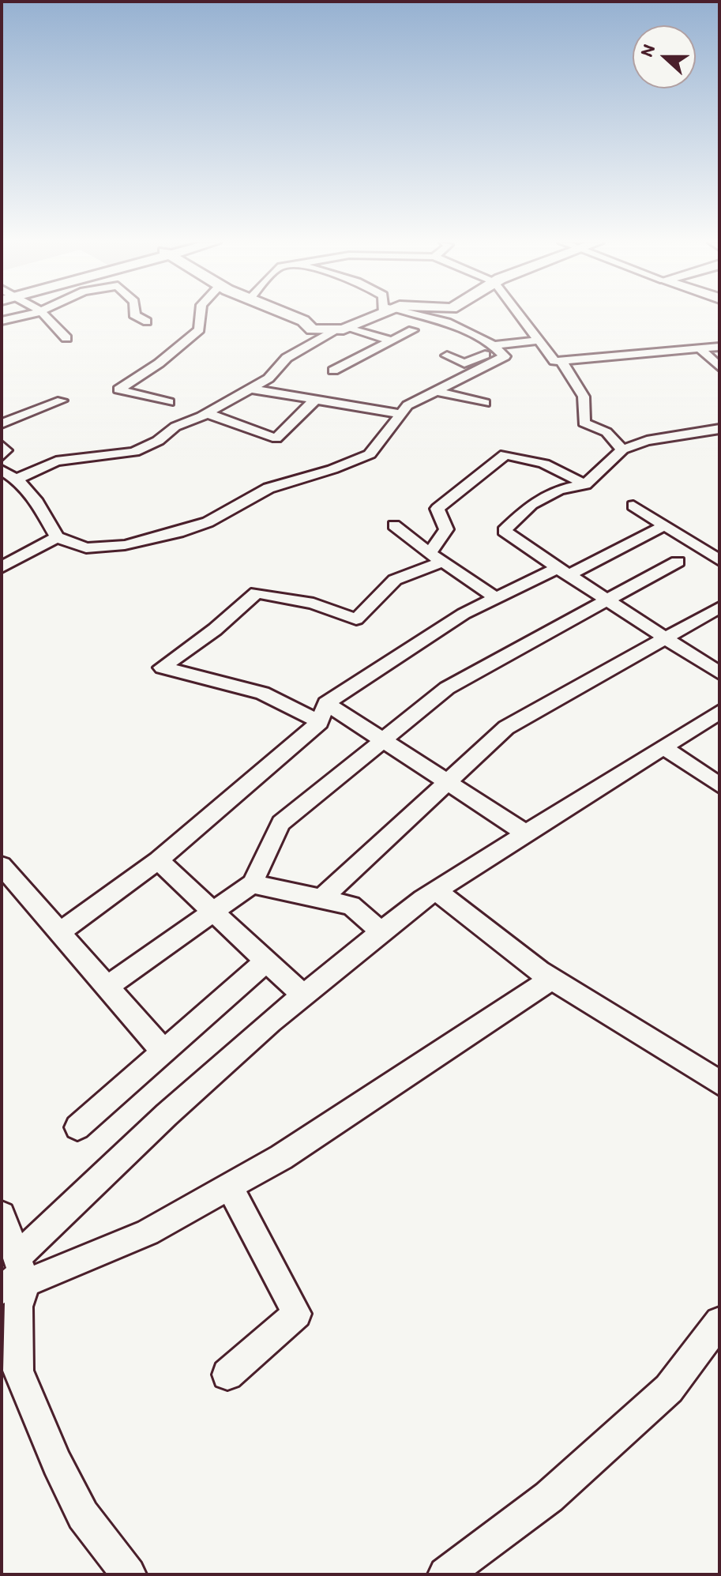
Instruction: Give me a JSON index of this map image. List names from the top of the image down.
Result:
{
  "north": "left"
}
